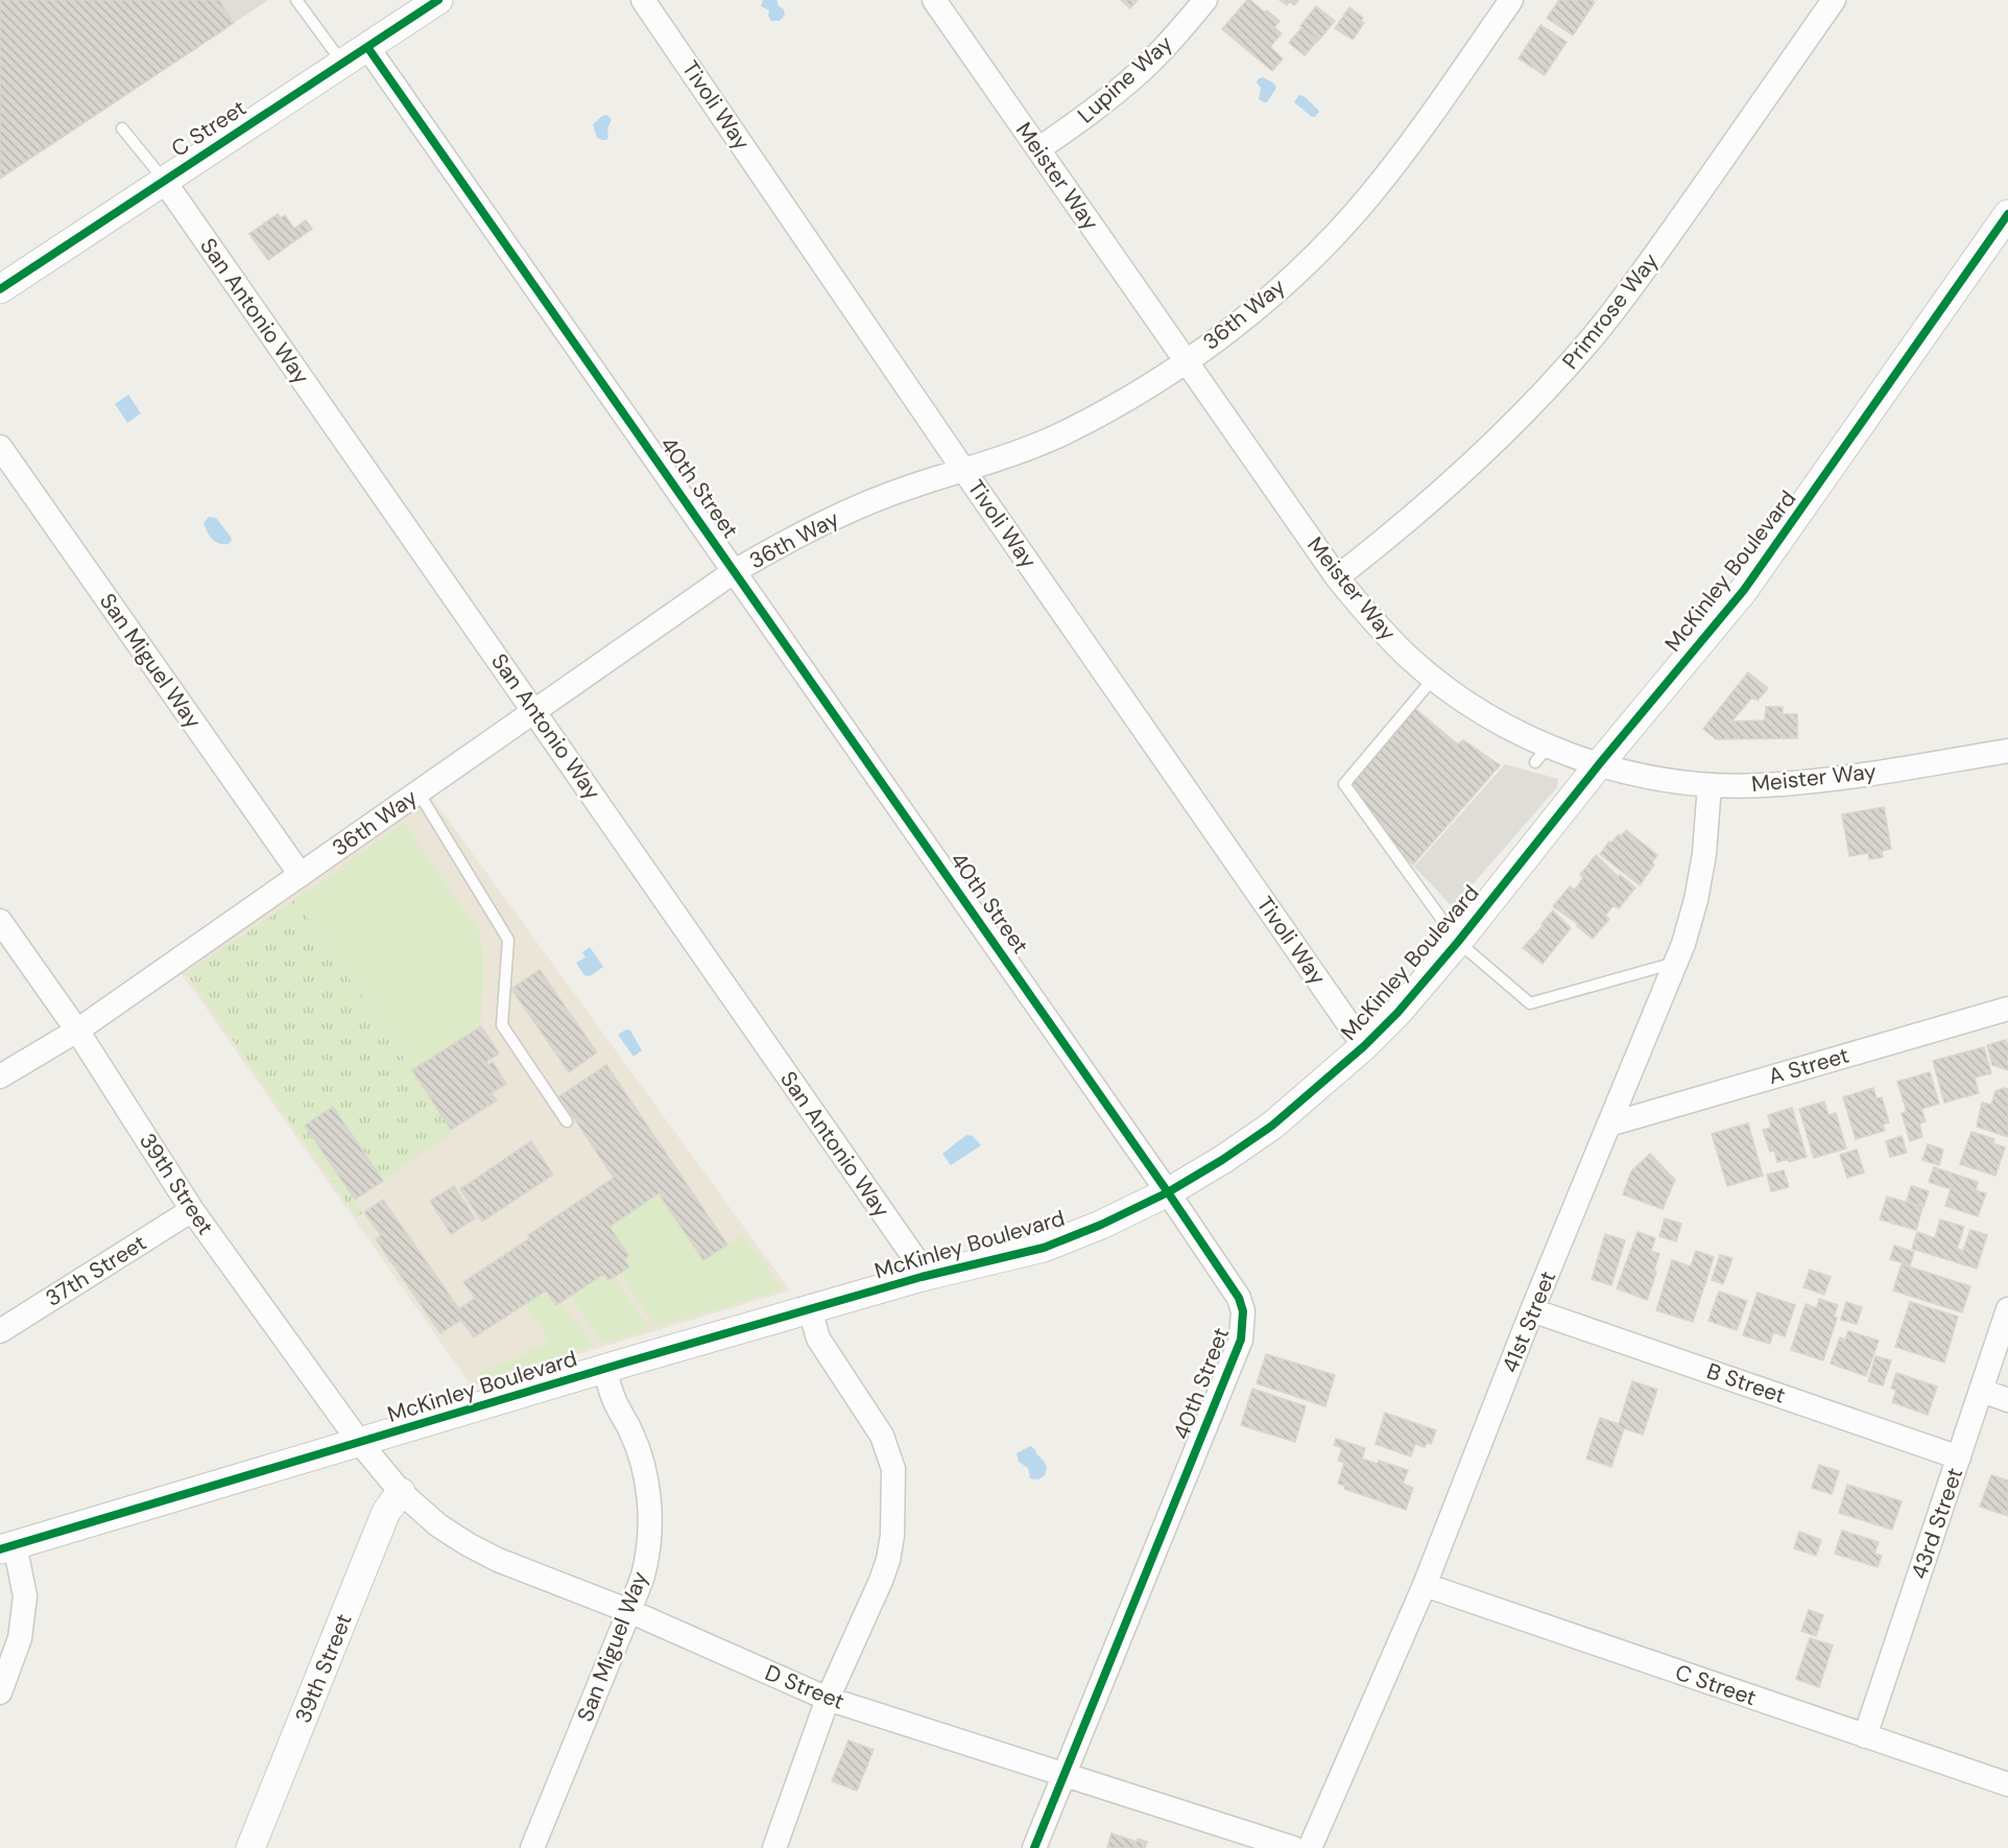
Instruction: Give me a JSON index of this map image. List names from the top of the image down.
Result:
{
  "streets": {
    "street": [
      "Lupine Way",
      "Tivoli Way",
      "C Street",
      "Meister Way",
      "San Antonio Way",
      "Primrose Way",
      "36th Way",
      "40th Street",
      "McKinley Boulevard",
      "San Miguel Way",
      "A Street",
      "39th Street",
      "37th Street",
      "41st Street",
      "B Street",
      "43rd Street",
      "D Street"
    ]
  },
  "crossings": [
    ["Lupine Way", "Meister Way"],
    ["Tivoli Way", "36th Way"],
    ["Tivoli Way", "McKinley Boulevard"],
    ["C Street", "San Antonio Way"],
    ["C Street", "40th Street"],
    ["C Street", "41st Street"],
    ["C Street", "43rd Street"],
    ["Meister Way", "Primrose Way"],
    ["Meister Way", "36th Way"],
    ["Meister Way", "McKinley Boulevard"],
    ["Meister Way", "41st Street"],
    ["San Antonio Way", "36th Way"],
    ["San Antonio Way", "McKinley Boulevard"],
    ["36th Way", "40th Street"],
    ["36th Way", "San Miguel Way"],
    ["36th Way", "39th Street"],
    ["40th Street", "McKinley Boulevard"],
    ["40th Street", "D Street"],
    ["McKinley Boulevard", "San Miguel Way"],
    ["McKinley Boulevard", "39th Street"],
    ["McKinley Boulevard", "D Street"],
    ["San Miguel Way", "D Street"],
    ["A Street", "41st Street"],
    ["39th Street", "37th Street"],
    ["39th Street", "D Street"],
    ["41st Street", "B Street"],
    ["B Street", "43rd Street"]
  ]
}
